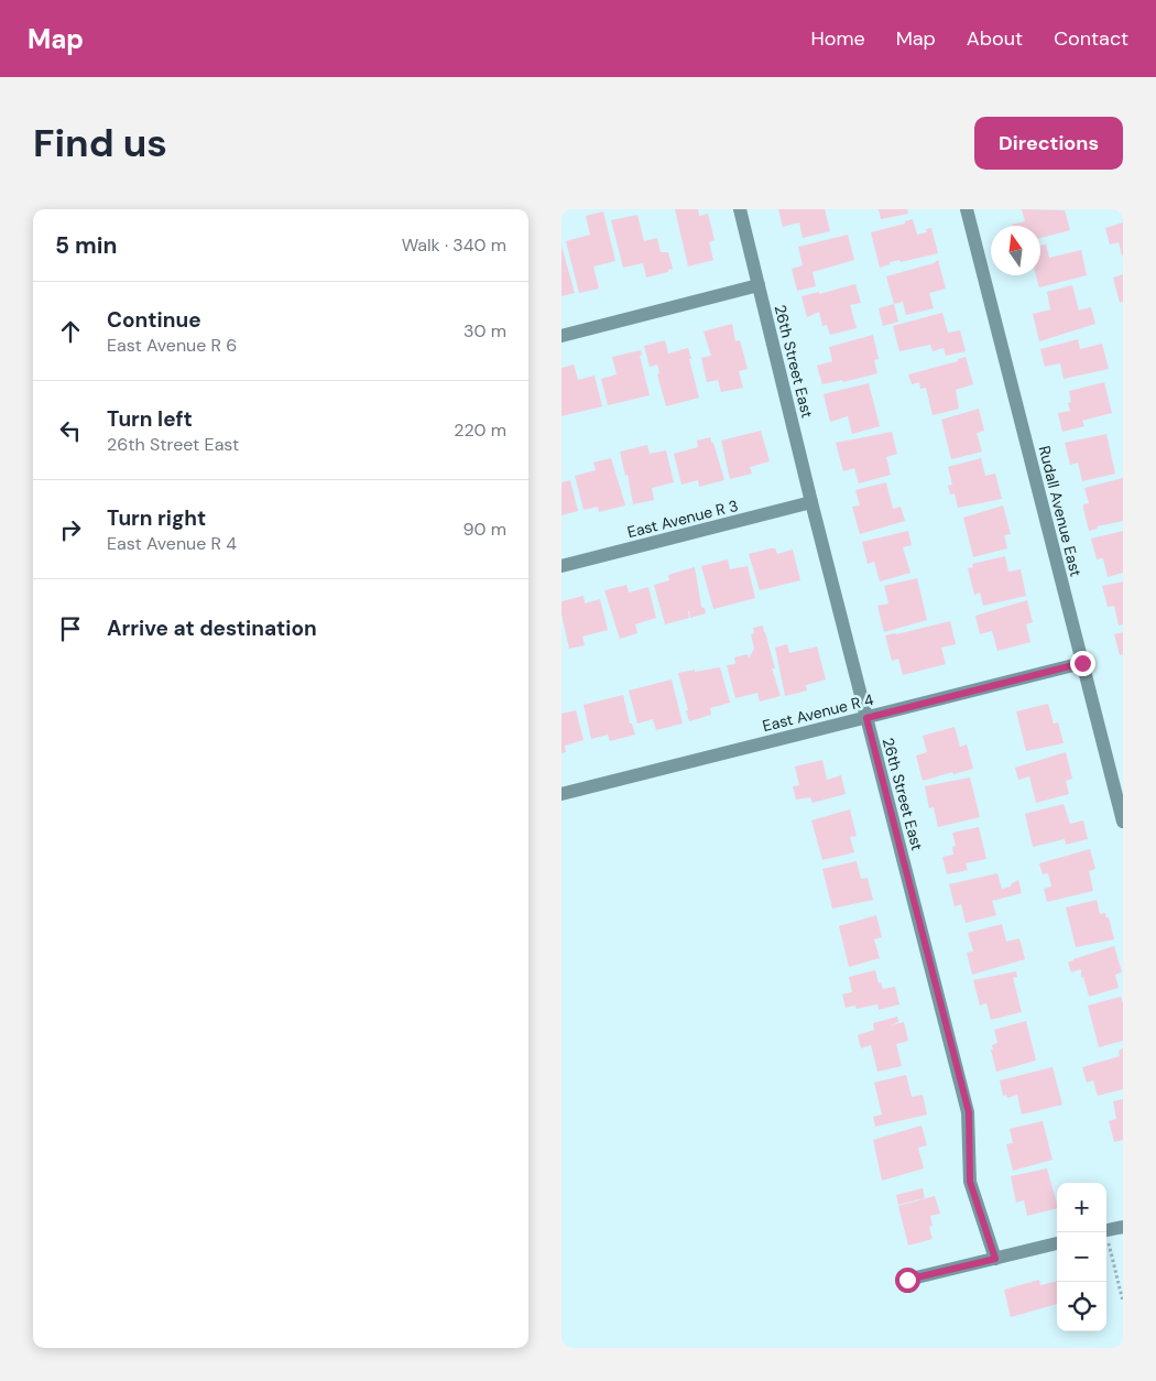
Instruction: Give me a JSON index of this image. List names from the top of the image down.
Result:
{
  "streets": {
    "street": [
      "26th Street East",
      "Rudall Avenue East",
      "East Avenue R 3",
      "East Avenue R 4"
    ]
  },
  "crossings": [
    ["26th Street East", "East Avenue R 3"],
    ["26th Street East", "East Avenue R 4"],
    ["Rudall Avenue East", "East Avenue R 4"]
  ],
  "north": "top",
  "page": {
    "header": "Map",
    "nav": [
      "Home",
      "Map",
      "About",
      "Contact"
    ],
    "buttons": "Directions",
    "title": "Find us",
    "heading": ["5 min", "Walk · 340 m"],
    "list": [
      ["Continue", "East Avenue R 6", "30 m"],
      ["Turn left", "26th Street East", "220 m"],
      ["Turn right", "East Avenue R 4", "90 m"],
      "Arrive at destination"
    ],
    "map_buttons": ["+", "−"]
  }
}
